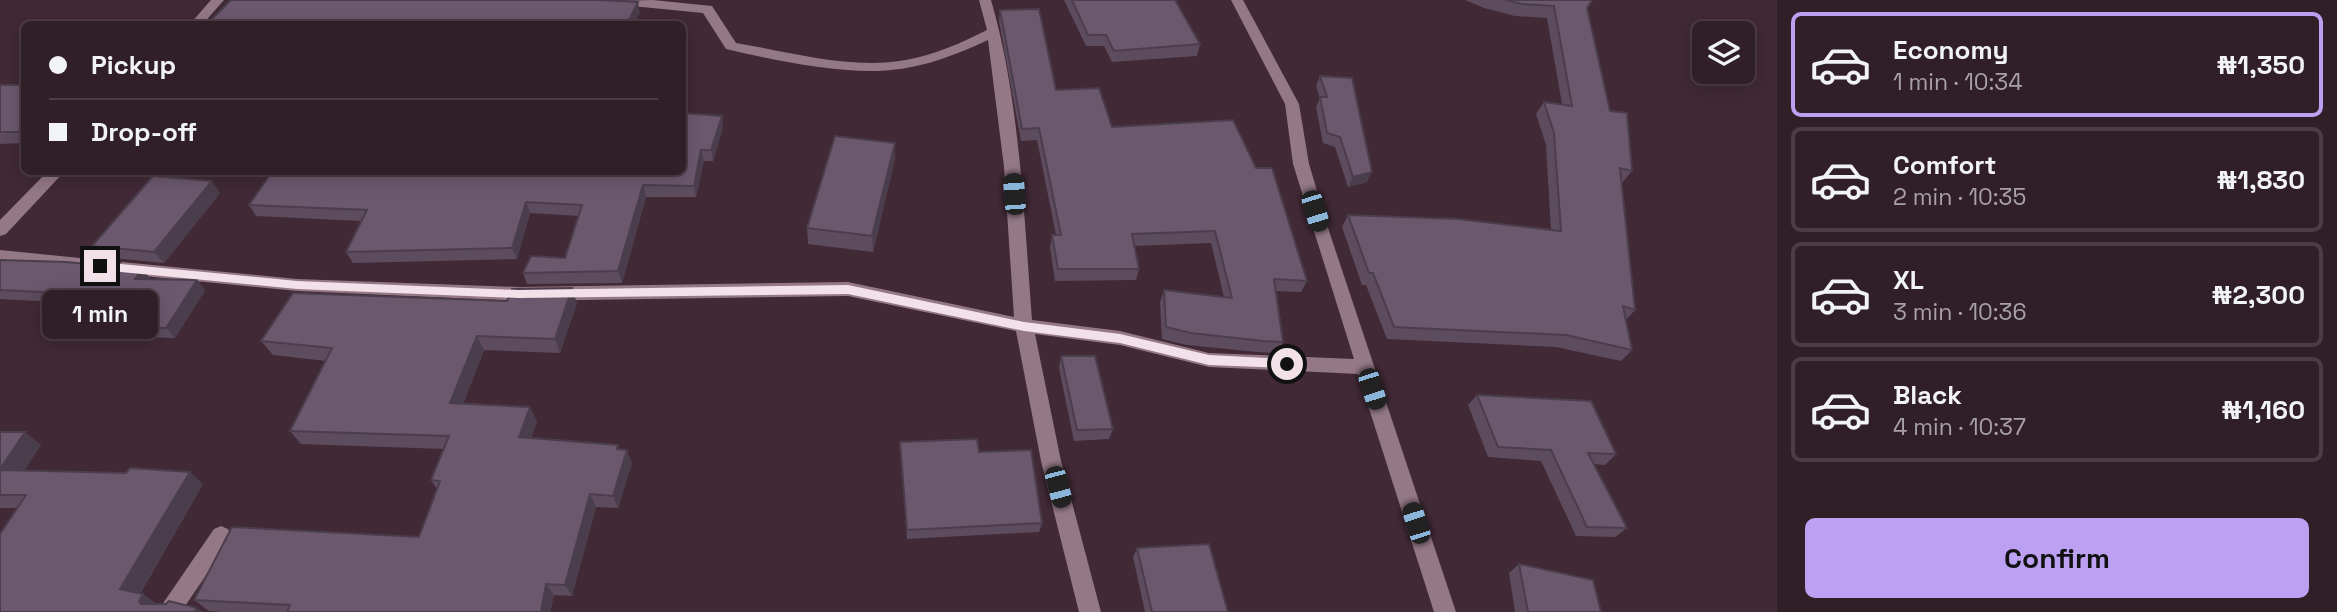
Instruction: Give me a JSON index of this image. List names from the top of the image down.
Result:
{
  "page": {
    "list": [
      {
        "name": "Economy",
        "note": "1 min · 10:34",
        "value": "₦1,350"
      },
      {
        "name": "Comfort",
        "note": "2 min · 10:35",
        "value": "₦1,830"
      },
      {
        "name": "XL",
        "note": "3 min · 10:36",
        "value": "₦2,300"
      },
      {
        "name": "Black",
        "note": "4 min · 10:37",
        "value": "₦1,160"
      }
    ],
    "banner": ["Pickup", "Drop-off"],
    "bubble": "1 min",
    "buttons": "Confirm"
  }
}
